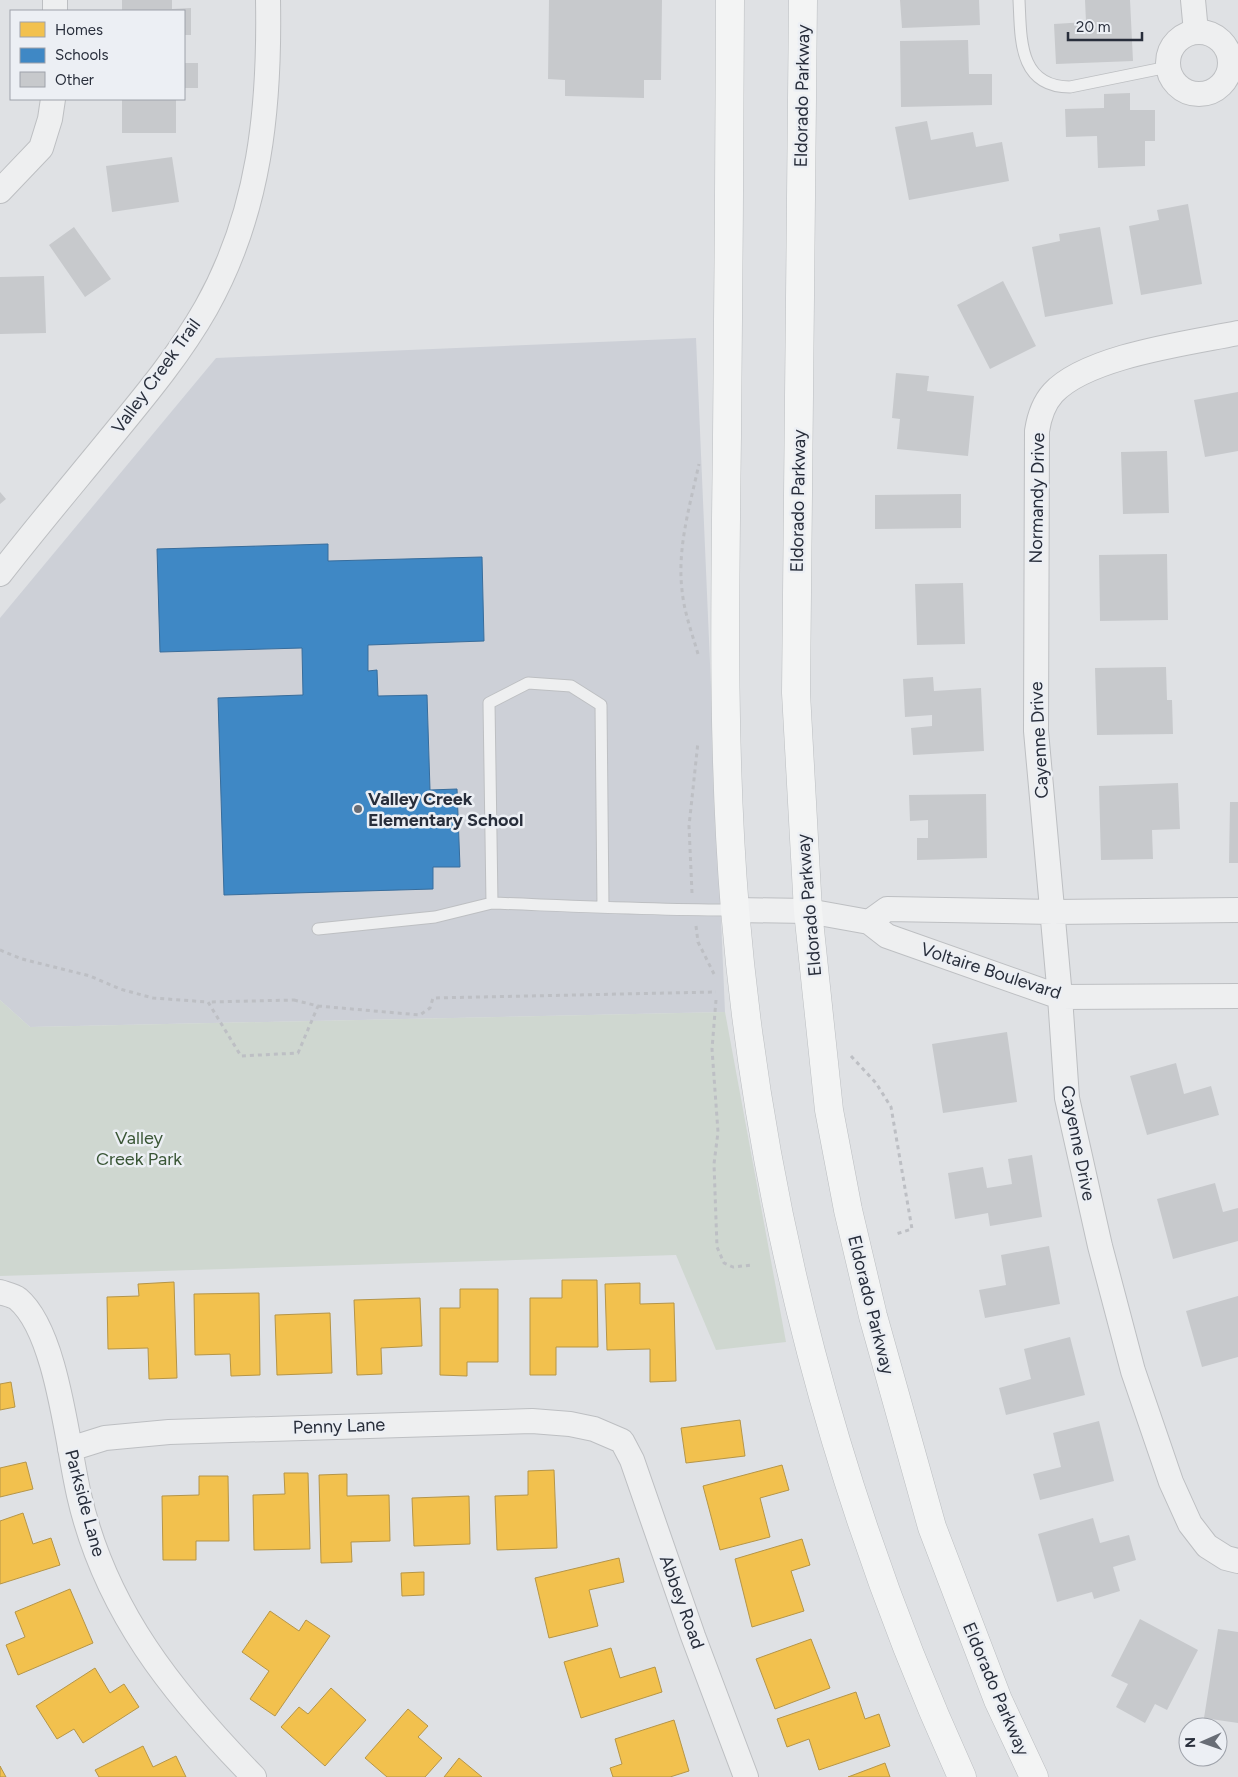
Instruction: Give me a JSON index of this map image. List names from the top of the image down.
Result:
{
  "streets": {
    "main road": ["Eldorado Parkway"],
    "street": [
      "Valley Creek Trail",
      "Normandy Drive",
      "Cayenne Drive",
      "Voltaire Boulevard",
      "Penny Lane",
      "Parkside Lane",
      "Abbey Road"
    ]
  },
  "crossings": [
    ["Eldorado Parkway", "Voltaire Boulevard"],
    ["Normandy Drive", "Cayenne Drive"],
    ["Cayenne Drive", "Voltaire Boulevard"],
    ["Penny Lane", "Parkside Lane"],
    ["Penny Lane", "Abbey Road"]
  ],
  "parks": ["Valley Creek Park"],
  "places": ["Valley Creek Elementary School"],
  "legend": ["Homes", "Schools", "Other"],
  "scale_bar": "20 m",
  "north": "left"
}
